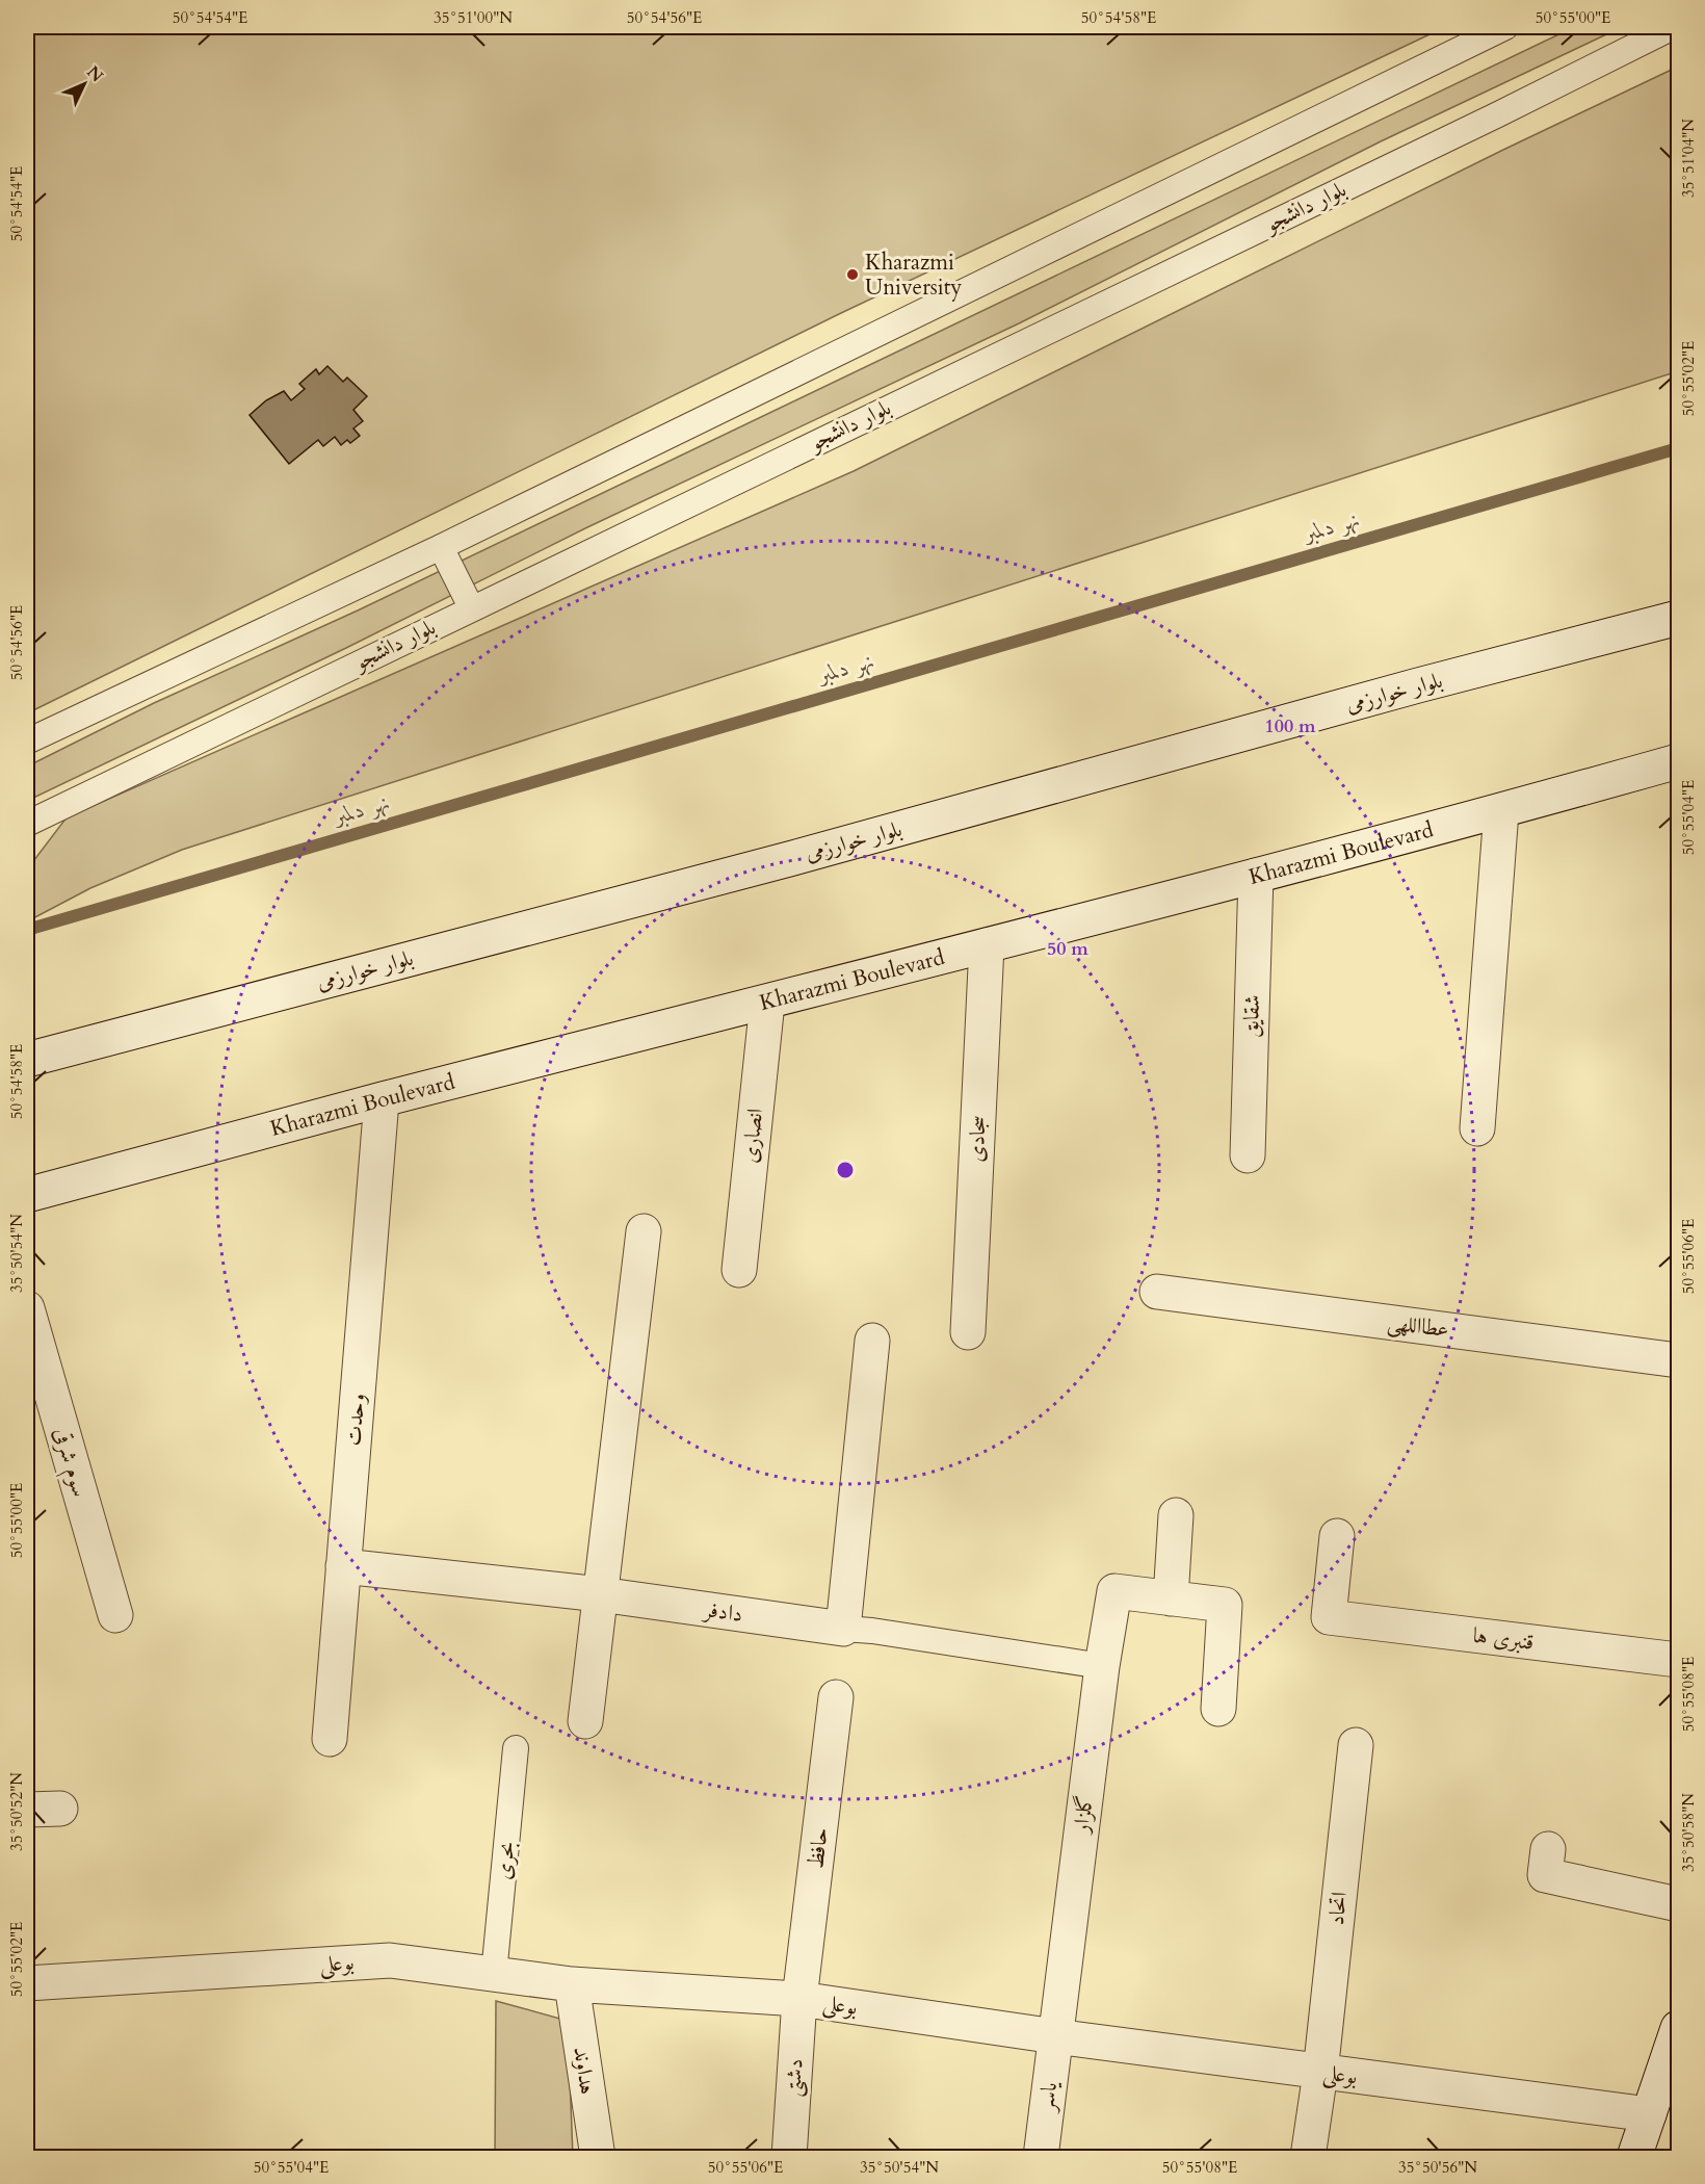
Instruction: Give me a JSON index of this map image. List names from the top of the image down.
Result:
{
  "streets": {
    "street": [
      "بلوار خوارزمی",
      "Kharazmi Boulevard",
      "شقایق",
      "انصاری",
      "سجادی",
      "عطااللهی",
      "وحدت",
      "سوم شرقی",
      "دادفر",
      "قنبری ها",
      "گلزار",
      "حافظ",
      "اتحاد",
      "بوعلی",
      "هداوند",
      "دشتی",
      "یاسر"
    ],
    "lane": ["بلوار دانشجو", "بحری"]
  },
  "crossings": [
    ["Kharazmi Boulevard", "شقایق"],
    ["Kharazmi Boulevard", "انصاری"],
    ["Kharazmi Boulevard", "سجادی"],
    ["Kharazmi Boulevard", "وحدت"],
    ["وحدت", "دادفر"],
    ["دادفر", "گلزار"],
    ["گلزار", "بوعلی"],
    ["گلزار", "یاسر"],
    ["حافظ", "بوعلی"],
    ["حافظ", "دشتی"],
    ["بحری", "بوعلی"],
    ["اتحاد", "بوعلی"],
    ["بوعلی", "هداوند"],
    ["بوعلی", "دشتی"],
    ["بوعلی", "یاسر"]
  ],
  "water": ["نهر دلمبر"],
  "places": ["Kharazmi University"],
  "north": "top right",
  "coordinates": [
    "50°54'54\"E",
    "35°51'00\"N",
    "50°54'56\"E",
    "50°54'58\"E",
    "50°55'00\"E",
    "35°51'04\"N",
    "50°55'02\"E",
    "50°55'04\"E",
    "35°50'54\"N",
    "50°55'06\"E",
    "50°55'08\"E",
    "35°50'52\"N",
    "35°50'58\"N",
    "35°50'56\"N"
  ],
  "rings": ["100 m", "50 m"]
}
